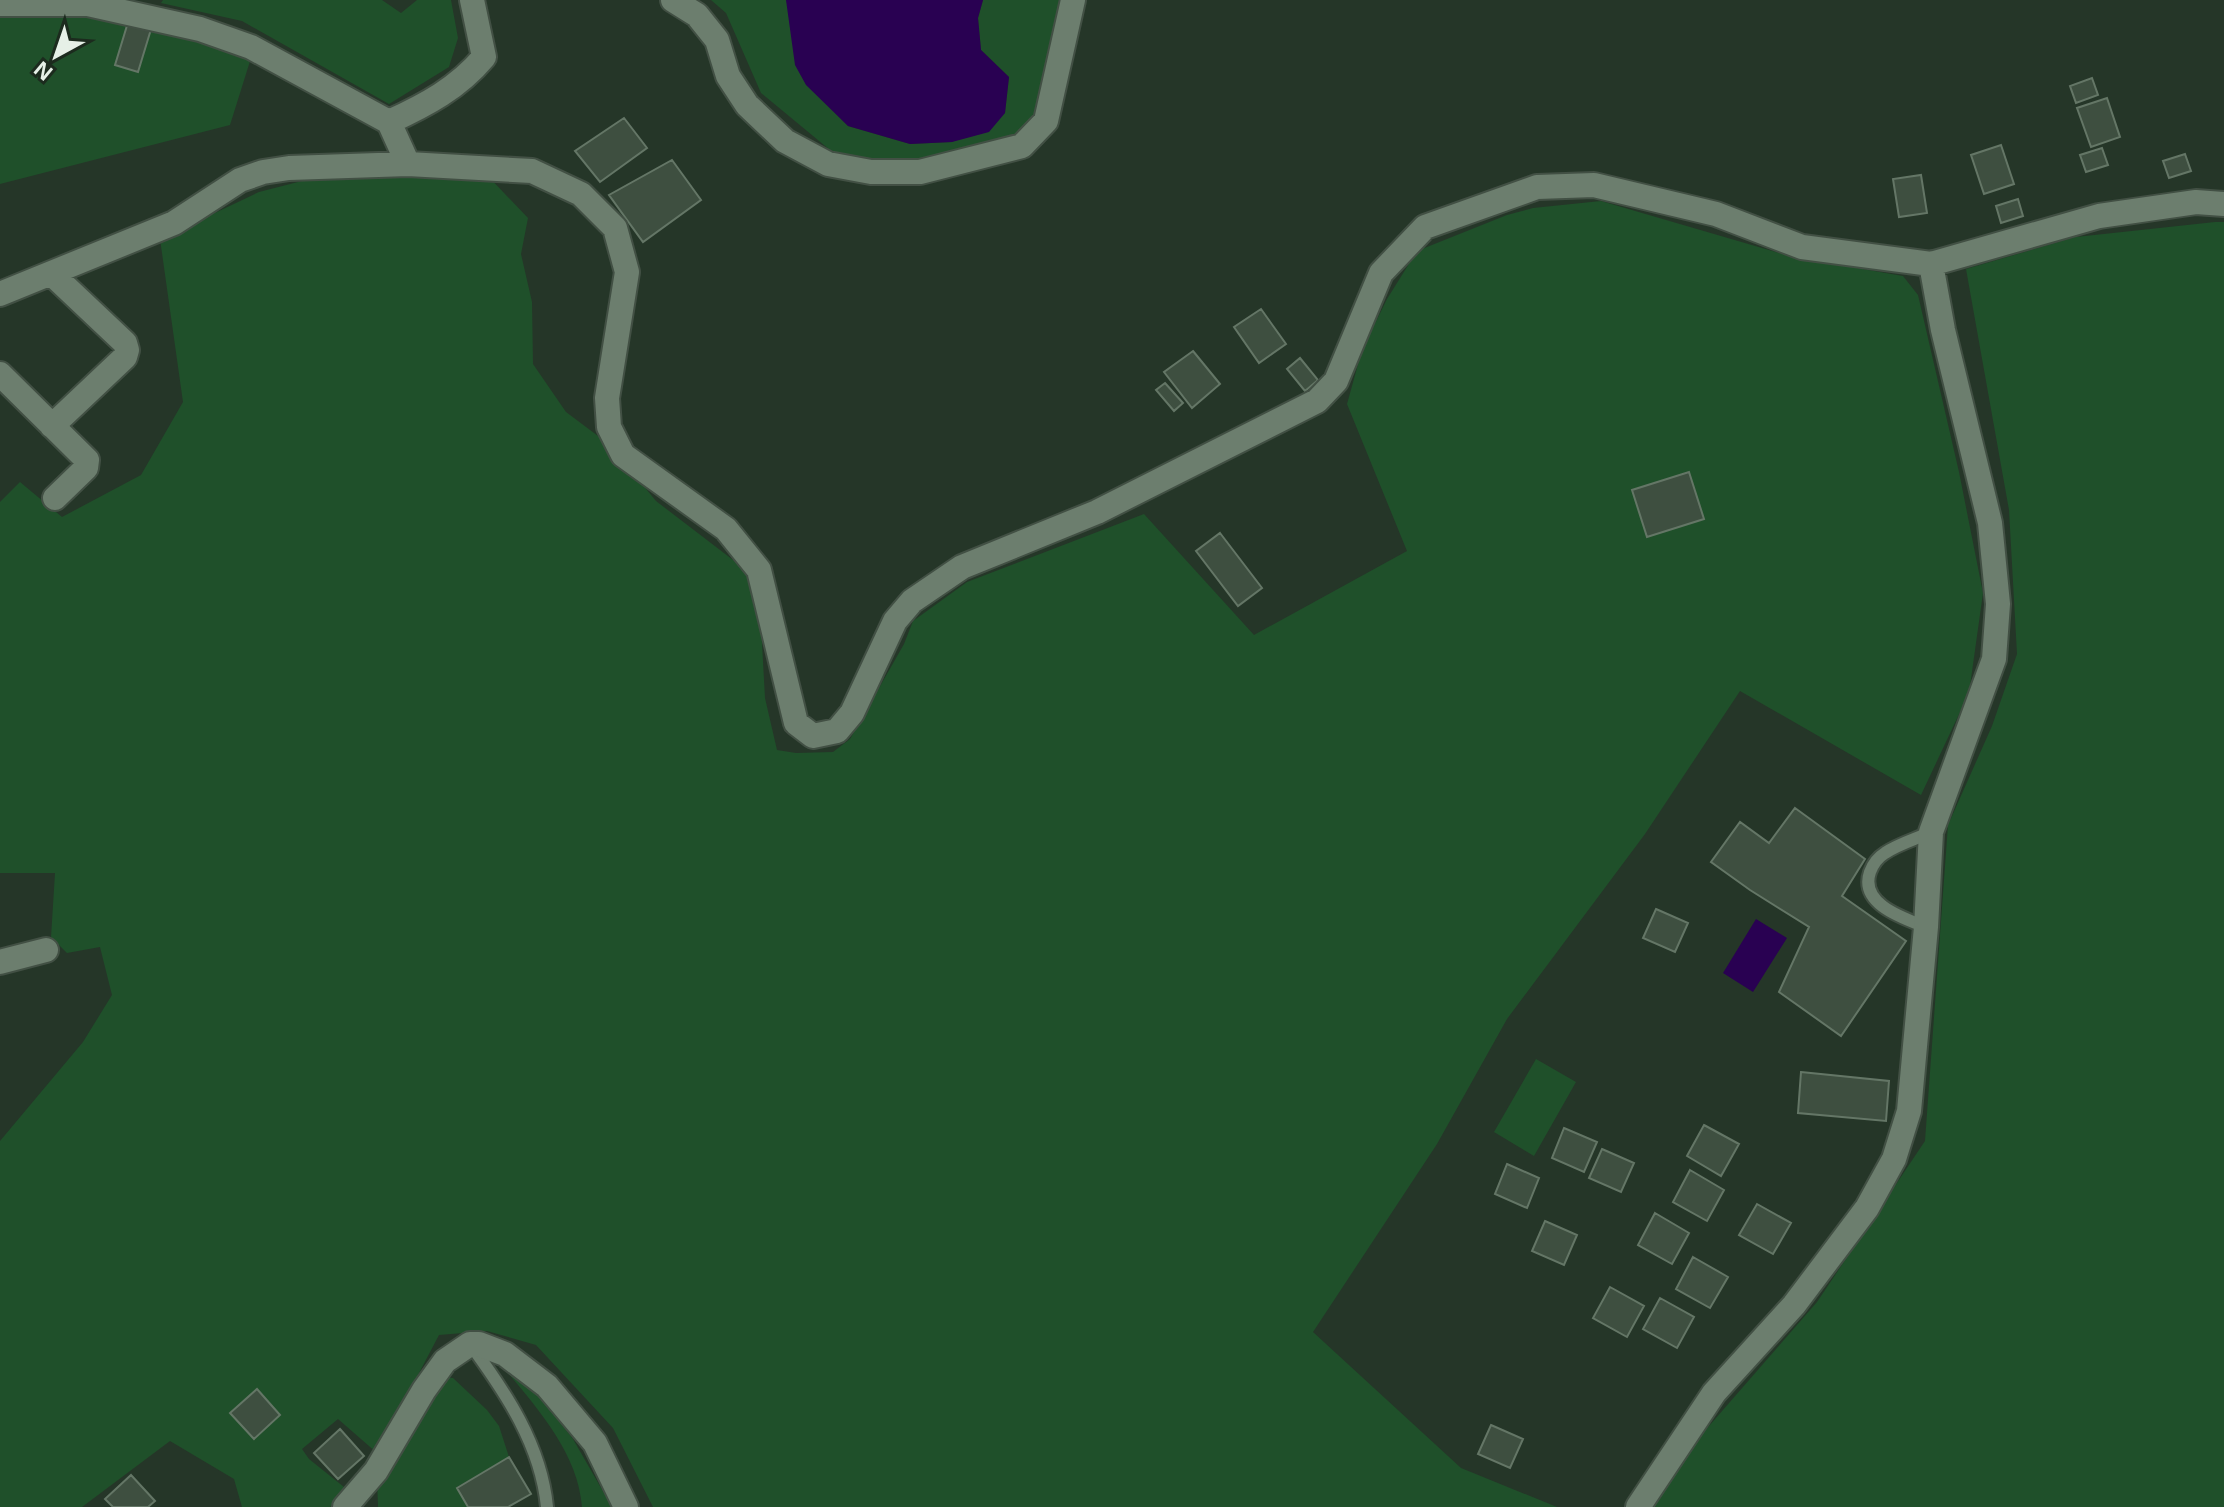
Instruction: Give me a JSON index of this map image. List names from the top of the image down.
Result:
{
  "north": "bottom left"
}
